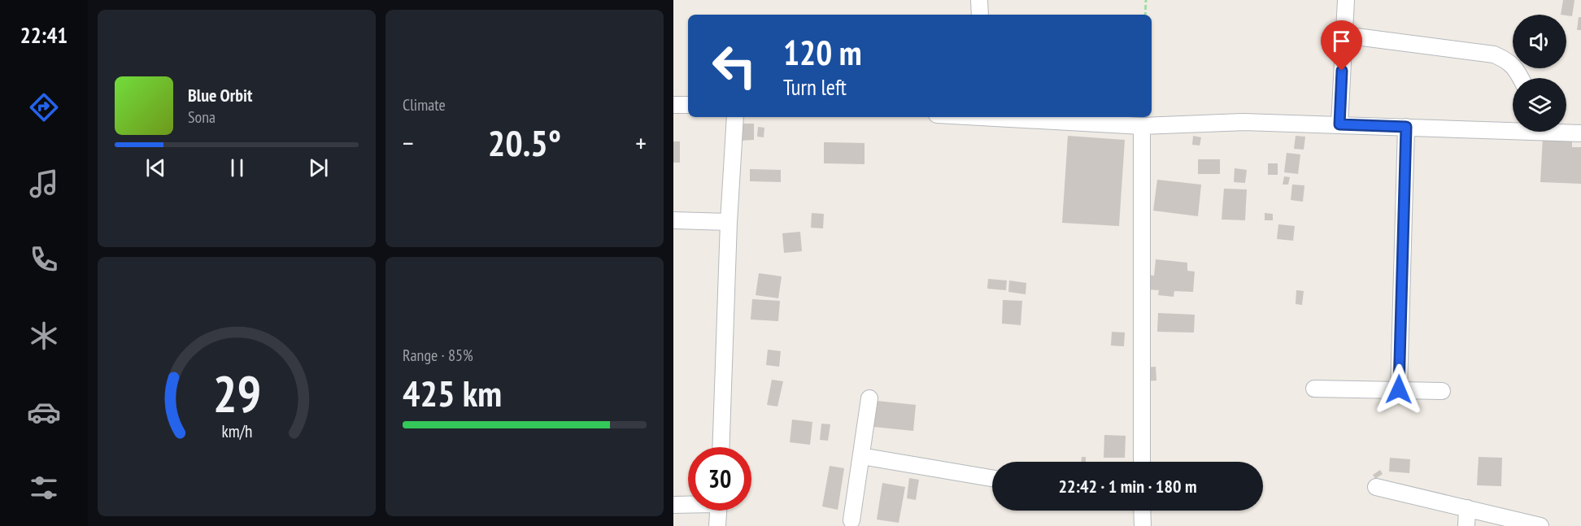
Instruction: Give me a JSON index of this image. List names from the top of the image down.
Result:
{
  "page": {
    "tabs": "22:41",
    "tile": [
      "Climate",
      ["Range · 85%", "425 km"]
    ],
    "turn": ["120 m", "Turn left"],
    "song": ["Blue Orbit", "Sona"],
    "heat": ["−", "20.5°", "+"],
    "limit": "30",
    "trip": "22:42 · 1 min · 180 m",
    "gauge": ["29", "km/h"]
  }
}
